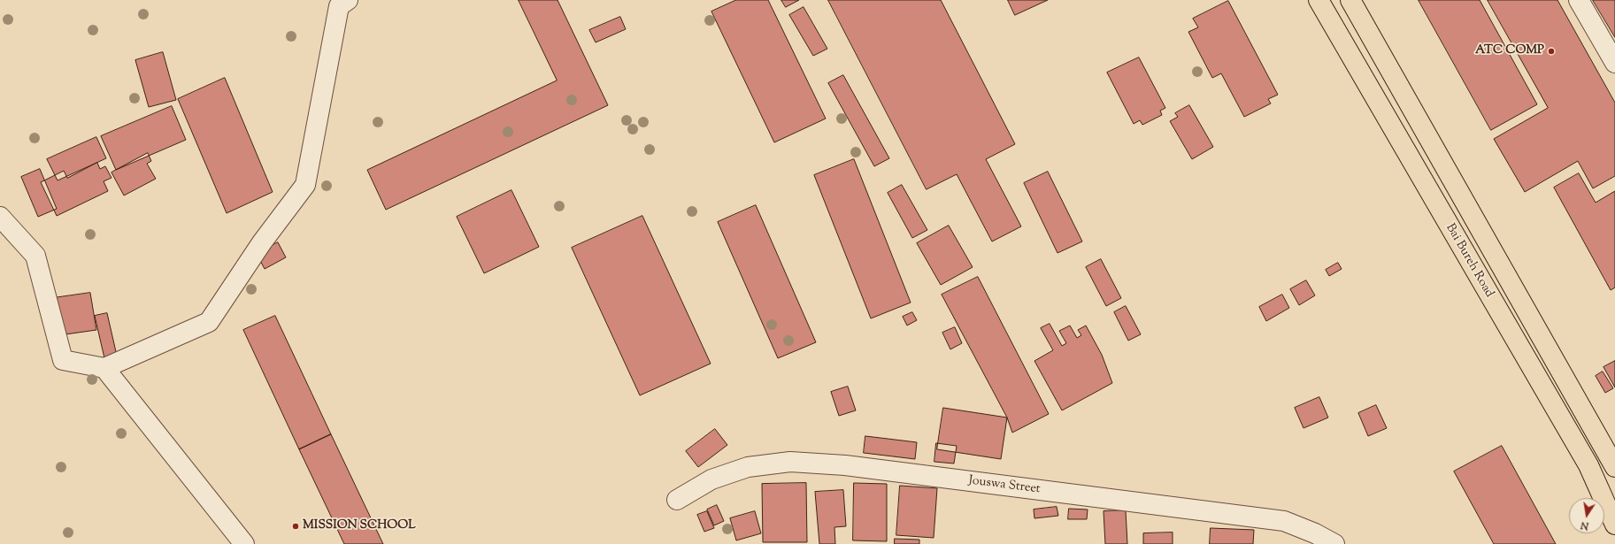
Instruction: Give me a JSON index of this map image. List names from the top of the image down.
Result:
{
  "streets": {
    "highway": ["Bai Bureh Road"],
    "street": ["Jouswa Street"]
  },
  "places": ["ATC COMP", "MISSION SCHOOL"],
  "north": "bottom"
}
